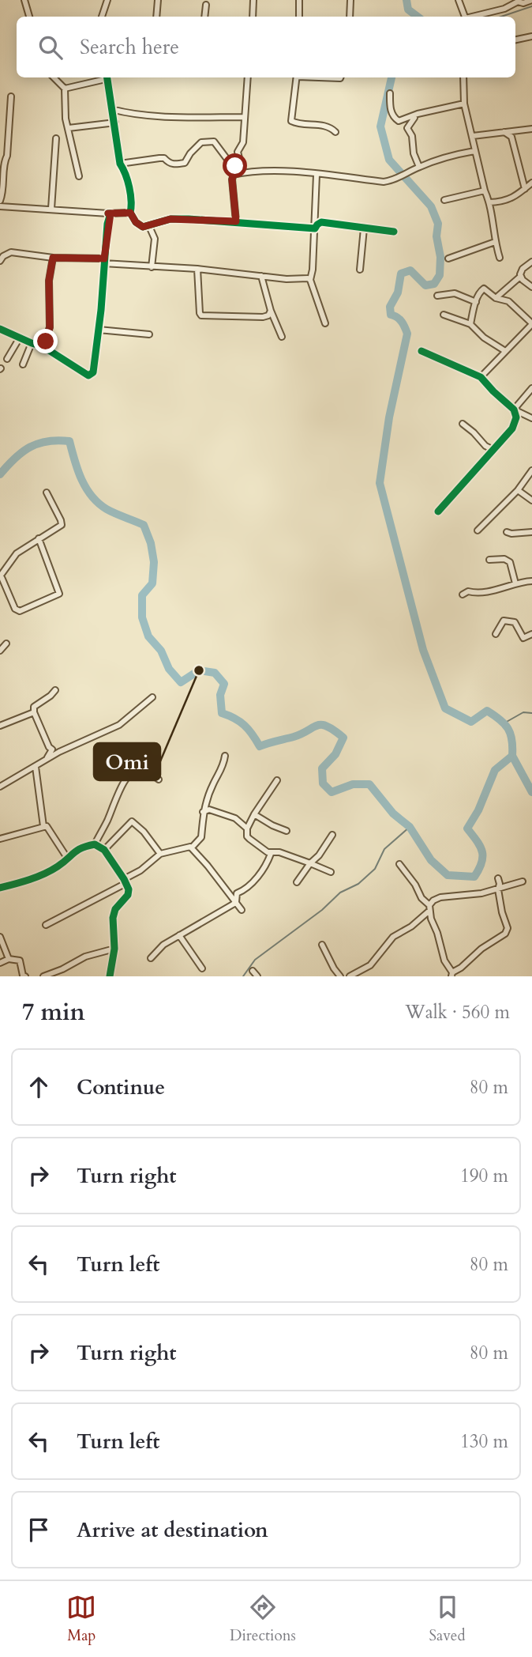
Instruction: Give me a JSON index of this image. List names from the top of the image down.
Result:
{
  "places": ["Omi"],
  "page": {
    "search": "Search here",
    "heading": ["7 min", "Walk · 560 m"],
    "list": [
      ["Continue", "80 m"],
      ["Turn right", "190 m"],
      ["Turn left", "80 m"],
      ["Turn right", "80 m"],
      ["Turn left", "130 m"],
      "Arrive at destination"
    ],
    "nav": ["Map", "Directions", "Saved"]
  }
}
